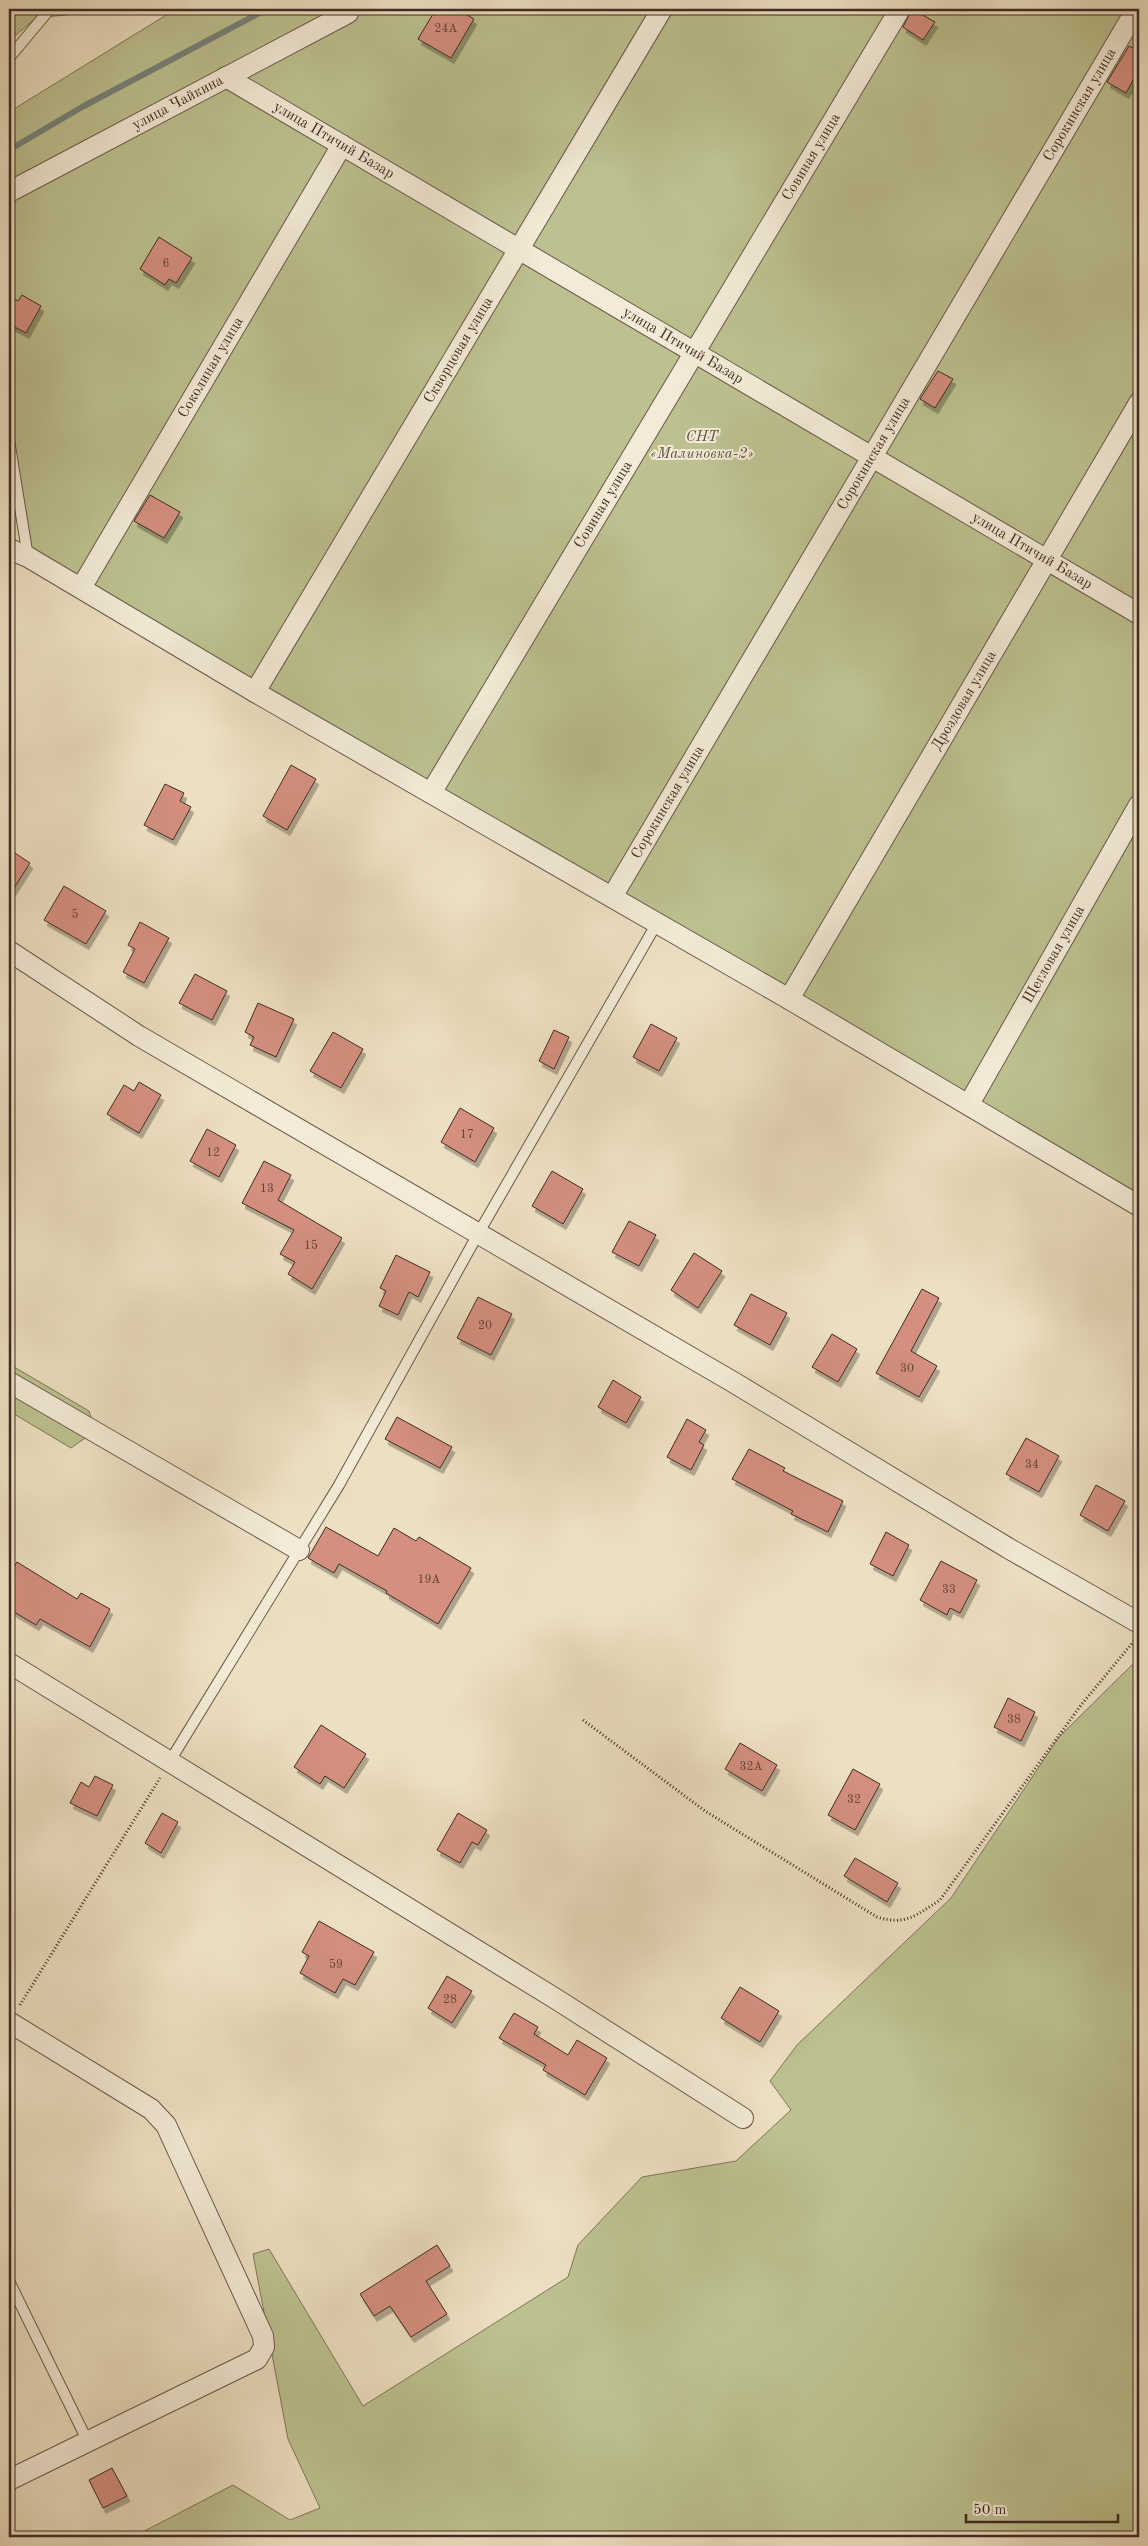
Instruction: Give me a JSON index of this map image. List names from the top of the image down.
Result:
{
  "streets": {
    "street": [
      "улица Чайкина",
      "Сорокинская улица",
      "улица Птичий Базар",
      "Совиная улица",
      "Скворцовая улица",
      "Соколиная улица",
      "Дроздовая улица",
      "Щегловая улица"
    ]
  },
  "crossings": [
    ["улица Чайкина", "улица Птичий Базар"],
    ["Сорокинская улица", "улица Птичий Базар"],
    ["улица Птичий Базар", "Совиная улица"],
    ["улица Птичий Базар", "Скворцовая улица"],
    ["улица Птичий Базар", "Соколиная улица"],
    ["улица Птичий Базар", "Дроздовая улица"]
  ],
  "parks": ["СНТ «Малиновка-2»"],
  "house_numbers": [
    "24А",
    "6",
    "5",
    "17",
    "12",
    "13",
    "15",
    "20",
    "30",
    "34",
    "19А",
    "33",
    "38",
    "32А",
    "32",
    "59",
    "28"
  ],
  "scale_bar": "50 m"
}
